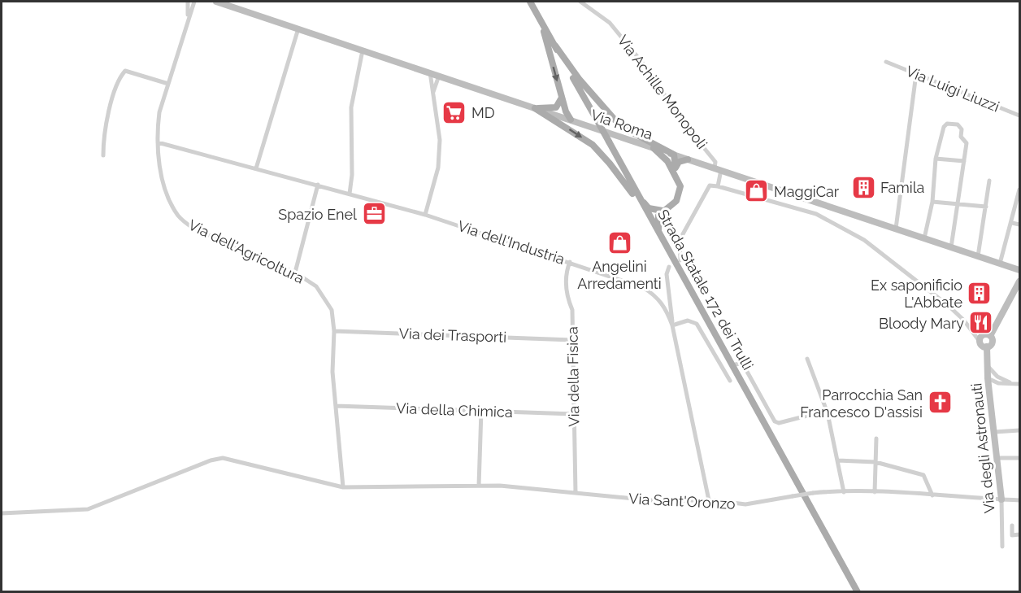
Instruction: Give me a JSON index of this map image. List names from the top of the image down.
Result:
{
  "streets": {
    "main road": ["Strada Statale 172 dei Trulli"],
    "street": [
      "Via Luigi Liuzzi",
      "Via Achille Monopoli",
      "Via Roma",
      "Via dell'Industria",
      "Via dell'Agricoltura",
      "Via dei Trasporti",
      "Via della Fisica",
      "Via della Chimica",
      "Via degli Astronauti",
      "Via Sant'Oronzo"
    ]
  },
  "crossings": [
    ["Via Achille Monopoli", "Via Roma"],
    ["Via dell'Industria", "Via dell'Agricoltura"],
    ["Via dell'Industria", "Via della Fisica"],
    ["Via dell'Industria", "Via Sant'Oronzo"],
    ["Via dell'Agricoltura", "Via dei Trasporti"],
    ["Via dell'Agricoltura", "Via della Chimica"],
    ["Via dell'Agricoltura", "Via Sant'Oronzo"],
    ["Via dei Trasporti", "Via della Fisica"],
    ["Via della Fisica", "Via della Chimica"],
    ["Via della Fisica", "Via Sant'Oronzo"],
    ["Via degli Astronauti", "Via Sant'Oronzo"]
  ],
  "places": {
    "supermarket": ["MD"],
    "building": ["Famila", "Ex saponificio L'Abbate"],
    "shop": ["MaggiCar", "Angelini Arredamenti"],
    "office": ["Spazio Enel"],
    "restaurant": ["Bloody Mary"],
    "church": ["Parrocchia San Francesco D'assisi"]
  }
}
